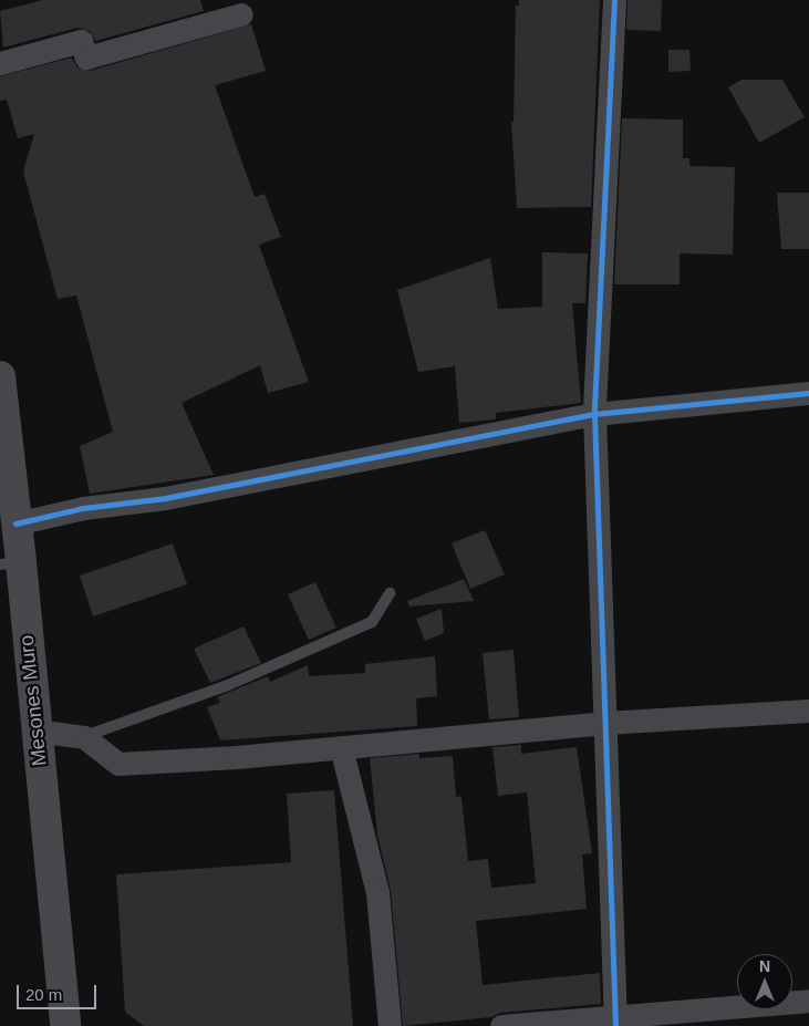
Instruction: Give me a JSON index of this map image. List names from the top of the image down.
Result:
{
  "streets": {
    "highway": ["Mesones Muro"]
  },
  "scale_bar": "20 m",
  "north": "top"
}
